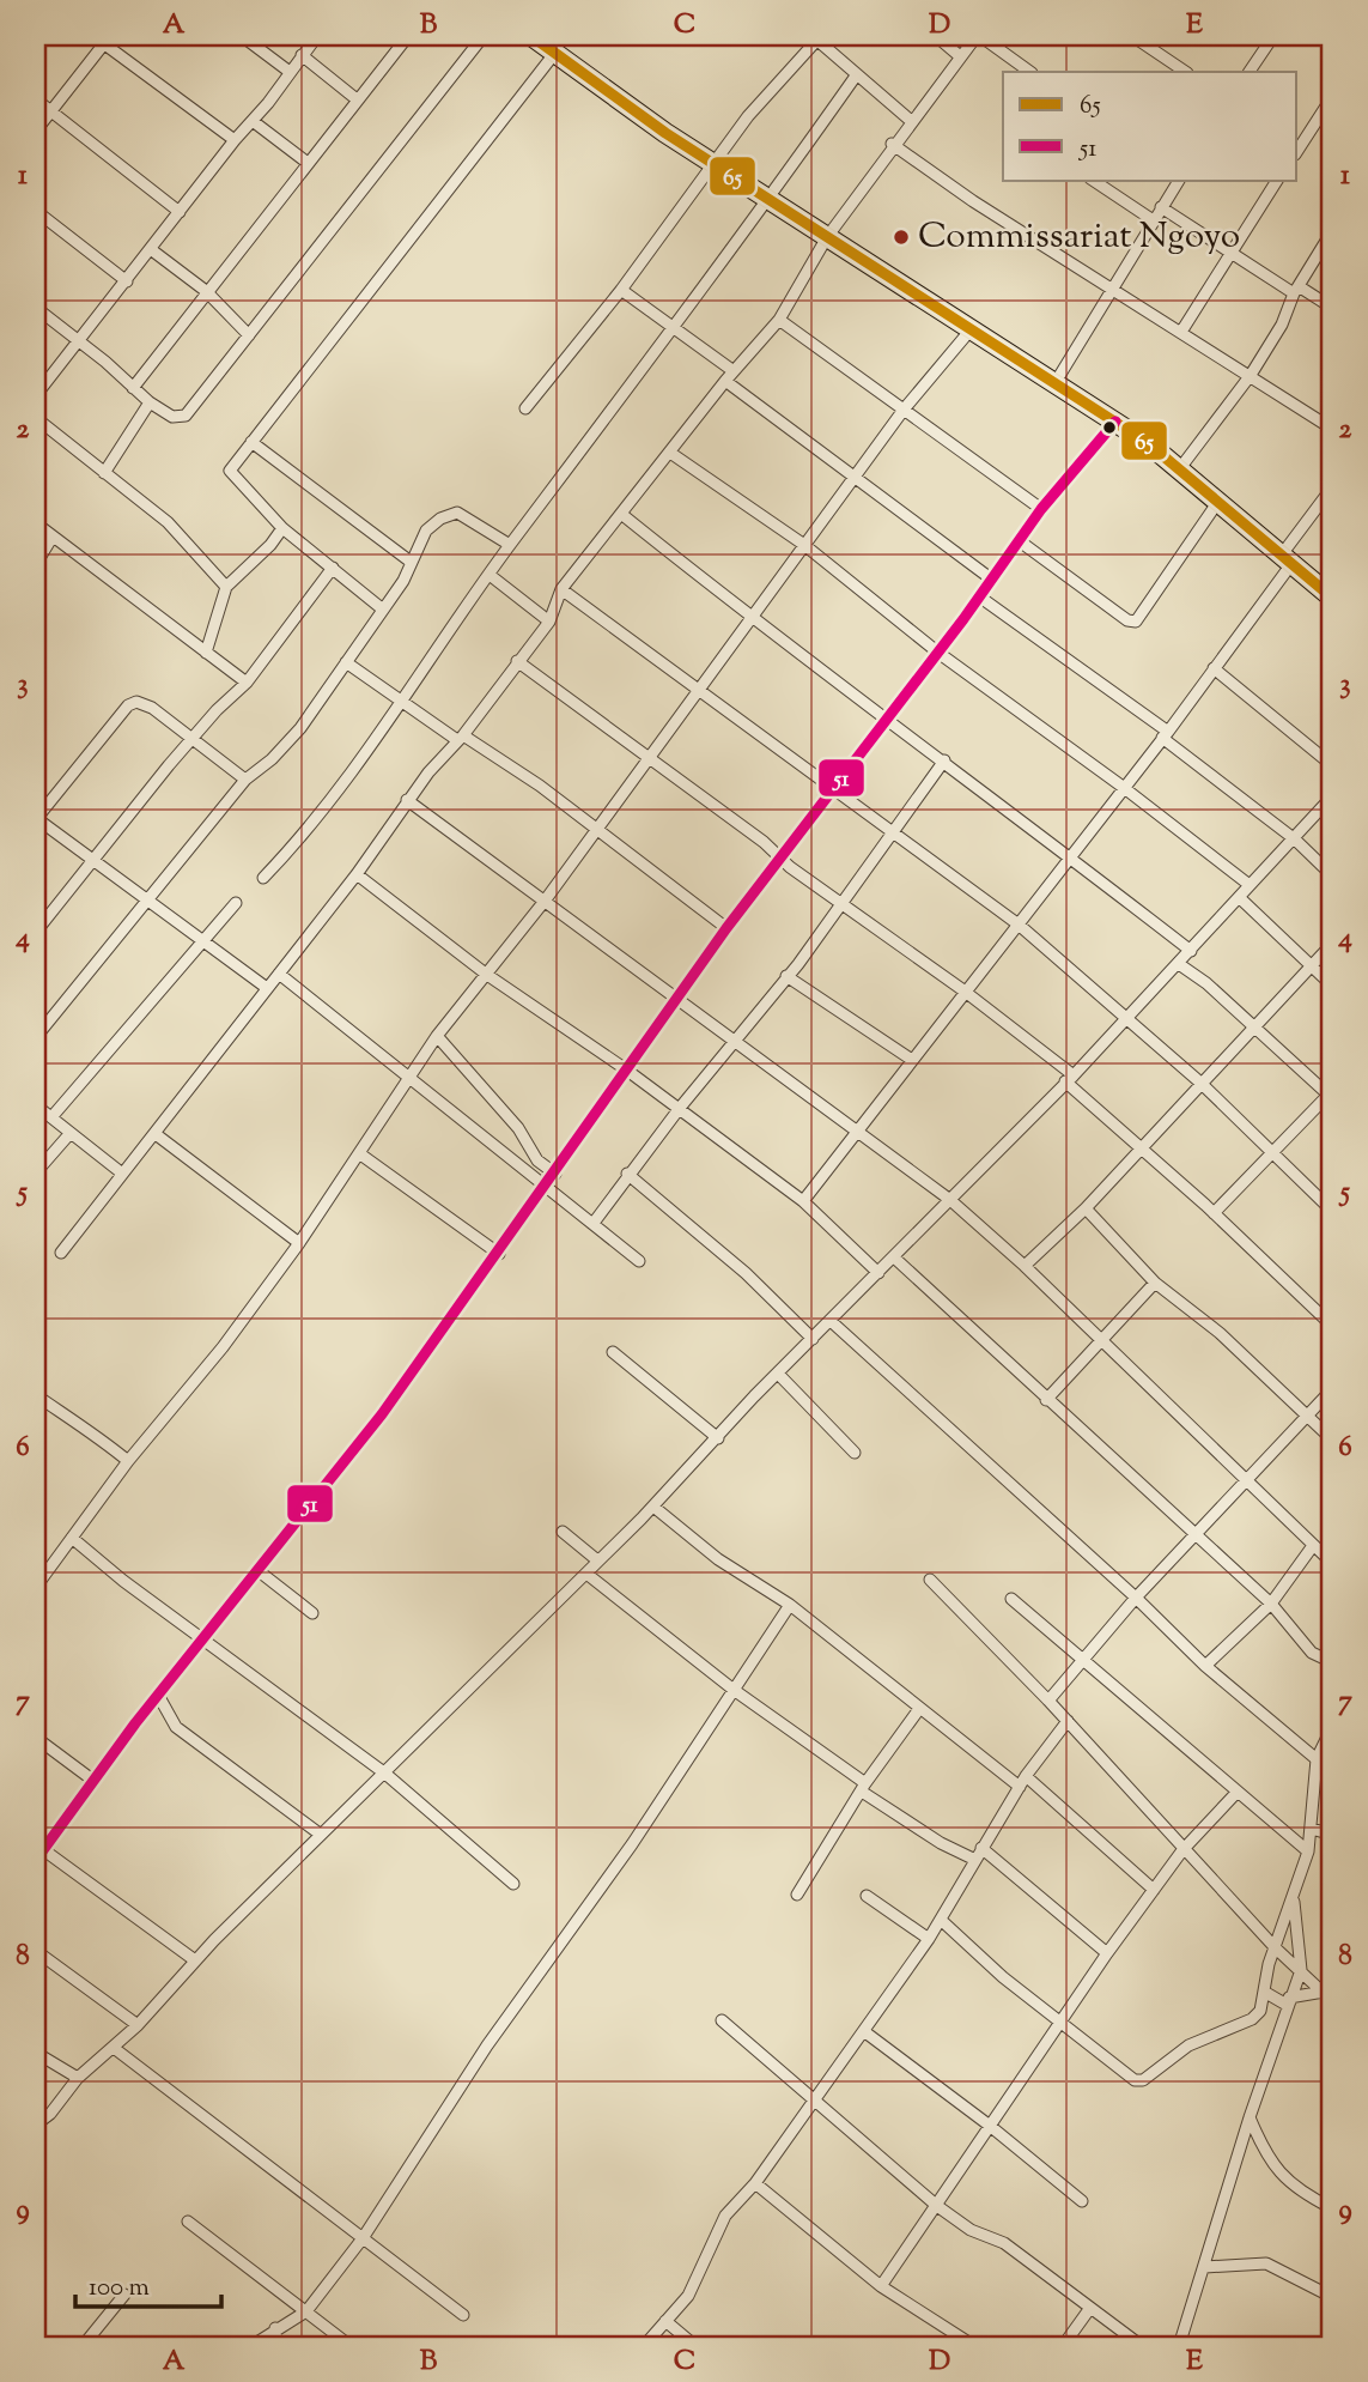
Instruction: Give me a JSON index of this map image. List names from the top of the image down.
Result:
{
  "places": ["Commissariat Ngoyo"],
  "lines": ["transit line 65", "transit line 51"],
  "legend": ["65", "51"],
  "scale_bar": "100 m",
  "grid": {
    "columns": [
      "A",
      "B",
      "C",
      "D",
      "E"
    ],
    "rows": [
      "1",
      "2",
      "3",
      "4",
      "5",
      "6",
      "7",
      "8",
      "9"
    ]
  }
}
